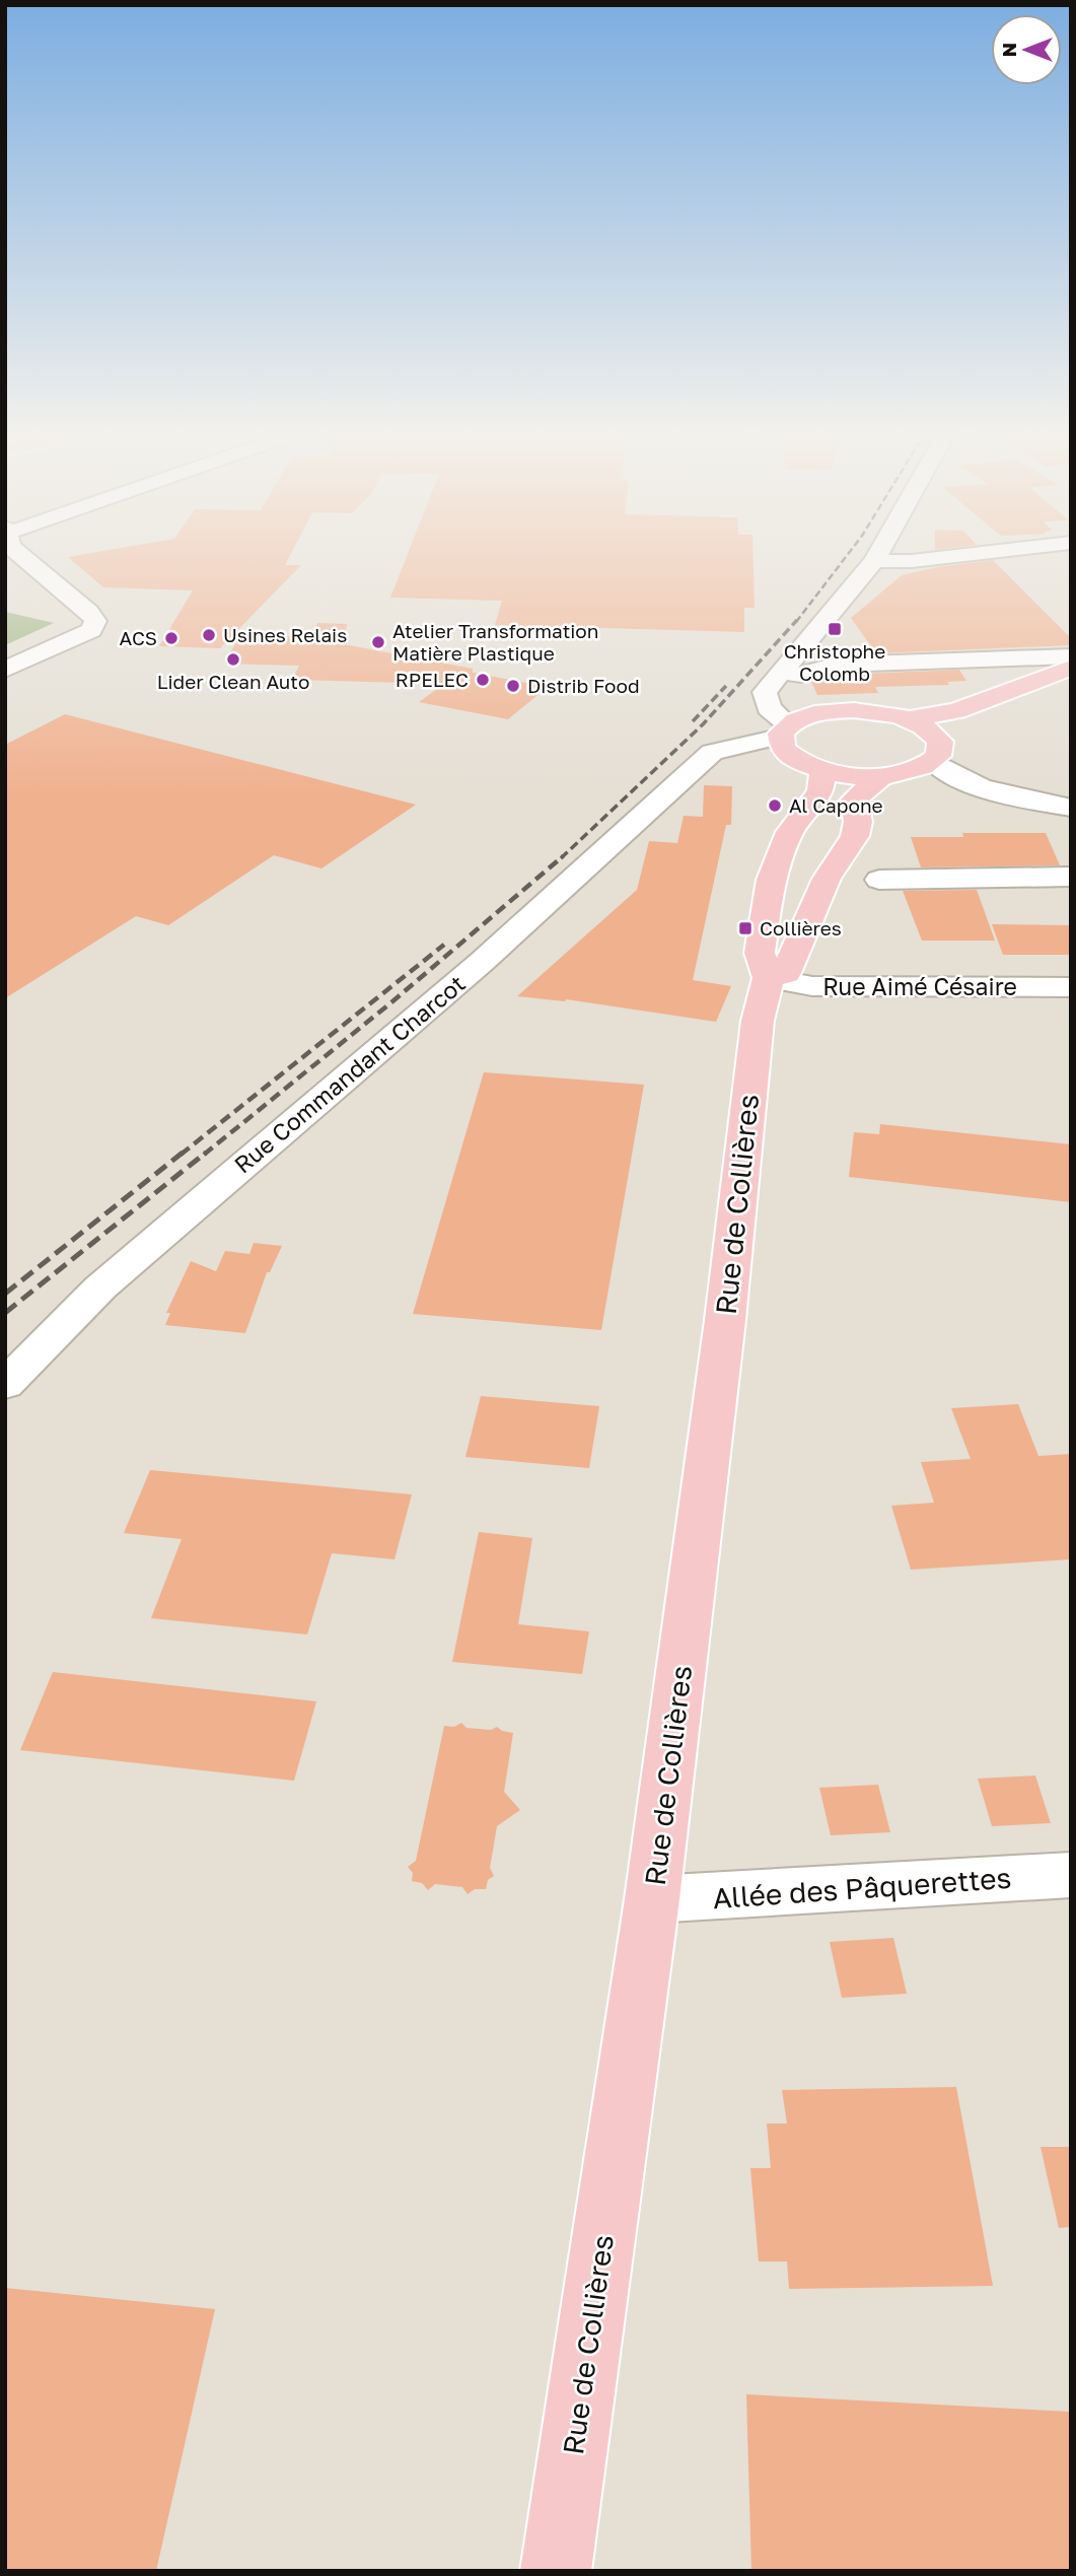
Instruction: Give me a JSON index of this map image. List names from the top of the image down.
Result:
{
  "streets": {
    "main road": ["Rue de Collières"],
    "street": ["Rue Aimé Césaire", "Rue Commandant Charcot", "Allée des Pâquerettes"]
  },
  "crossings": [
    ["Rue Aimé Césaire", "Rue de Collières"],
    ["Rue de Collières", "Allée des Pâquerettes"]
  ],
  "places": {
    "transit": ["Christophe Colomb", "Collières"],
    "other": [
      "Usines Relais",
      "ACS",
      "Atelier Transformation Matière Plastique",
      "Lider Clean Auto",
      "RPELEC",
      "Distrib Food",
      "Al Capone"
    ]
  },
  "north": "left"
}
